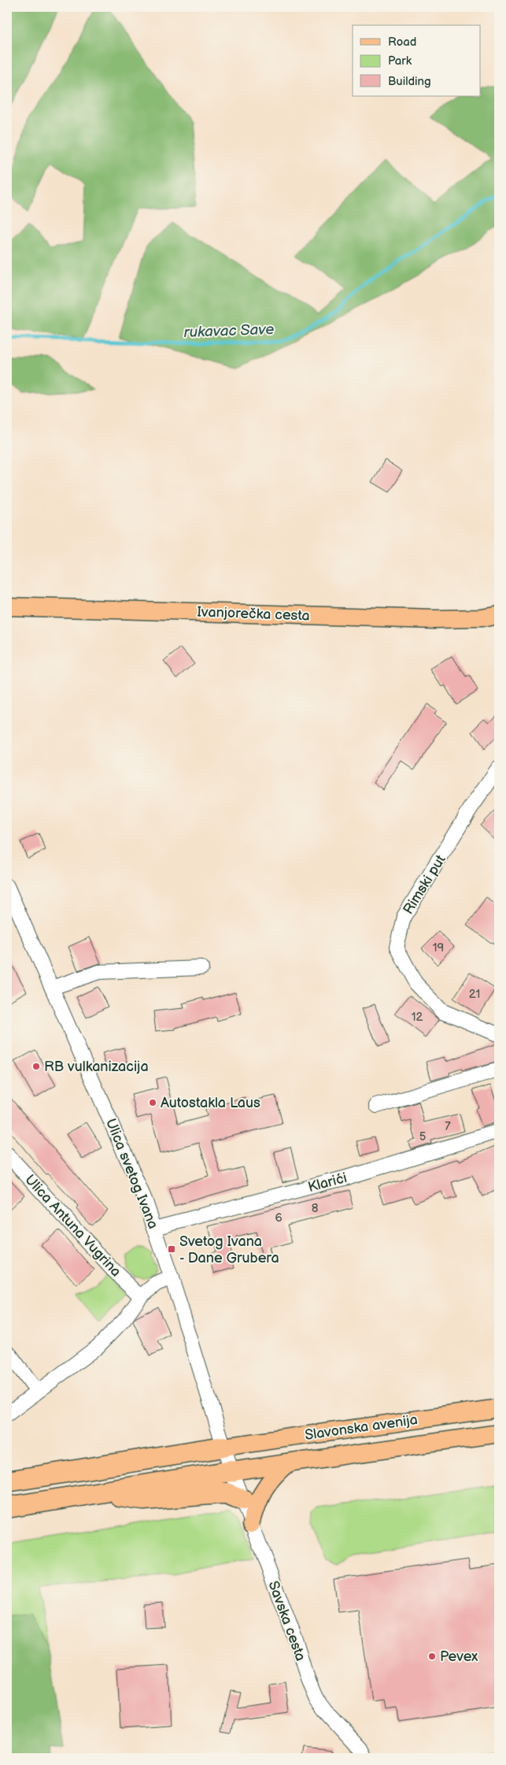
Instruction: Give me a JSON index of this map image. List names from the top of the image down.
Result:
{
  "streets": {
    "main road": ["Ivanjorečka cesta", "Slavonska avenija"],
    "street": [
      "Rimski put",
      "Ulica svetog Ivana",
      "Klarići",
      "Ulica Antuna Vugrina",
      "Savska cesta"
    ]
  },
  "crossings": [
    ["Ulica svetog Ivana", "Klarići"],
    ["Ulica svetog Ivana", "Slavonska avenija"],
    ["Ulica svetog Ivana", "Savska cesta"],
    ["Slavonska avenija", "Savska cesta"]
  ],
  "water": ["rukavac Save"],
  "places": {
    "other": ["RB vulkanizacija", "Autostakla Laus", "Pevex"],
    "transit": ["Svetog Ivana - Dane Grubera"]
  },
  "house_numbers": [
    "19",
    "21",
    "12",
    "7",
    "5",
    "8",
    "6"
  ],
  "legend": ["Road", "Park", "Building"]
}
